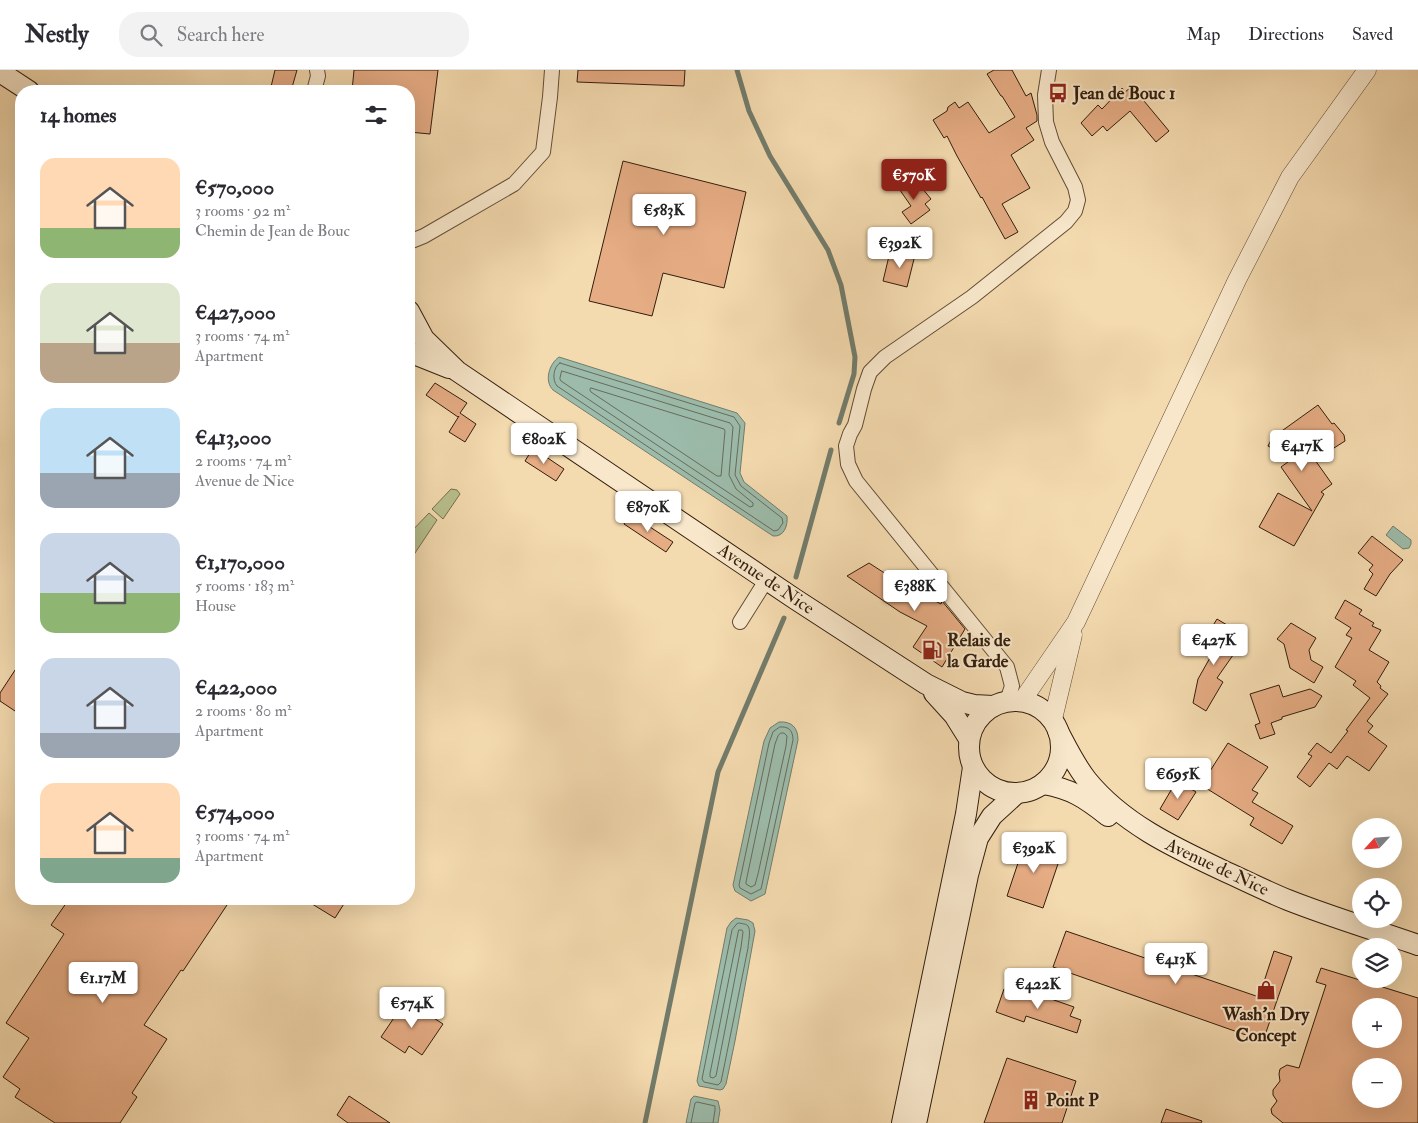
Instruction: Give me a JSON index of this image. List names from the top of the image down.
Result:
{
  "streets": {
    "main road": ["Avenue de Nice"]
  },
  "places": {
    "bus stop": ["Jean de Bouc 1"],
    "fuel station": ["Relais de la Garde"],
    "shop": ["Wash'n Dry Concept"],
    "building": ["Point P"]
  },
  "north": "bottom left",
  "page": {
    "header": "Nestly",
    "search": "Search here",
    "nav": ["Map", "Directions", "Saved"],
    "heading": "14 homes",
    "list": [
      {
        "name": "€570,000",
        "note": "3 rooms · 92 m² · Chemin de Jean de Bouc"
      },
      {
        "name": "€427,000",
        "note": "3 rooms · 74 m² · Apartment"
      },
      {
        "name": "€413,000",
        "note": "2 rooms · 74 m² · Avenue de Nice"
      },
      {
        "name": "€1,170,000",
        "note": "5 rooms · 183 m² · House"
      },
      {
        "name": "€422,000",
        "note": "2 rooms · 80 m² · Apartment"
      },
      {
        "name": "€574,000",
        "note": "3 rooms · 74 m² · Apartment"
      }
    ],
    "price": [
      "€570K",
      "€583K",
      "€392K",
      "€802K",
      "€417K",
      "€870K",
      "€388K",
      "€427K",
      "€695K",
      "€392K",
      "€413K",
      "€1.17M",
      "€422K",
      "€574K"
    ],
    "map_buttons": ["+", "−"]
  }
}
